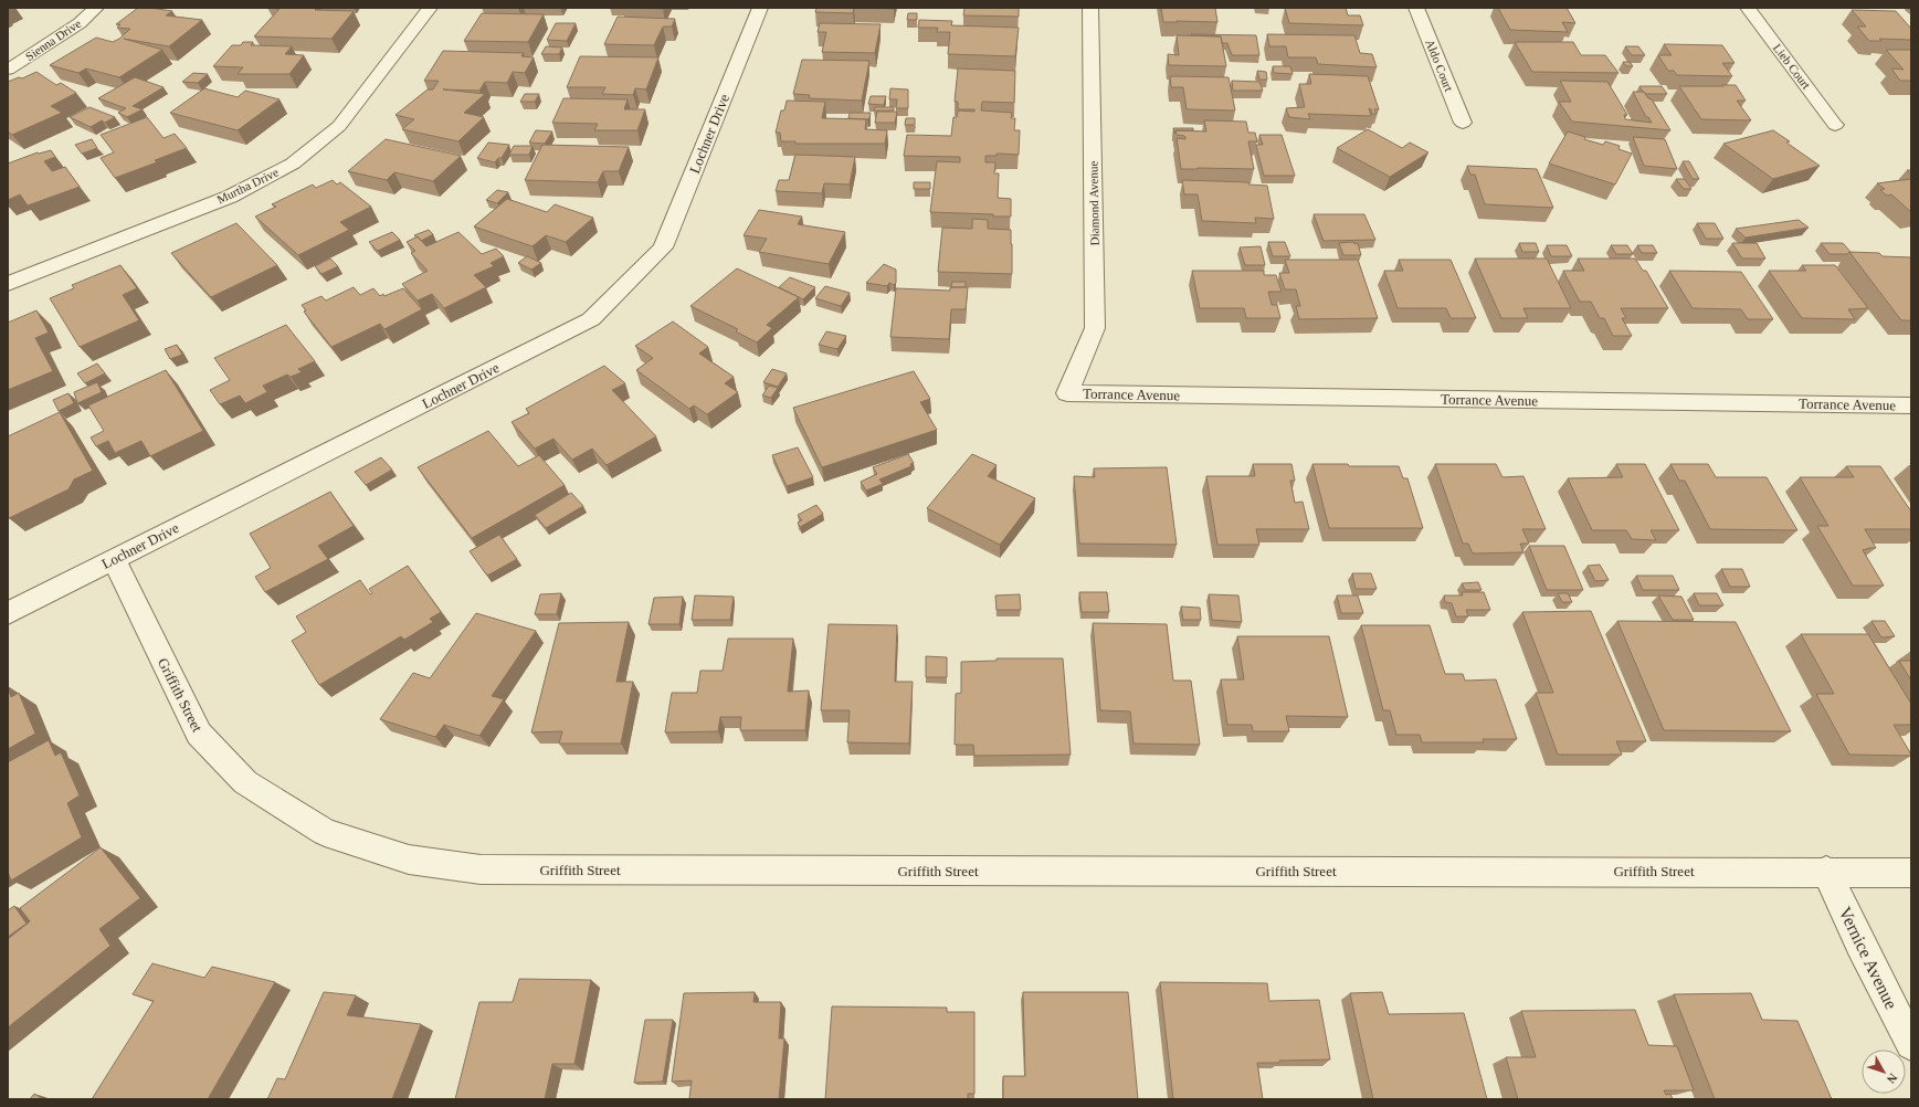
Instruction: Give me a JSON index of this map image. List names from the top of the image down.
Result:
{
  "streets": {
    "street": [
      "Sienna Drive",
      "Aldo Court",
      "Lieb Court",
      "Lochner Drive",
      "Murtha Drive",
      "Diamond Avenue",
      "Torrance Avenue",
      "Griffith Street",
      "Vernice Avenue"
    ]
  },
  "crossings": [
    ["Lochner Drive", "Griffith Street"],
    ["Diamond Avenue", "Torrance Avenue"],
    ["Griffith Street", "Vernice Avenue"]
  ],
  "north": "bottom right"
}
